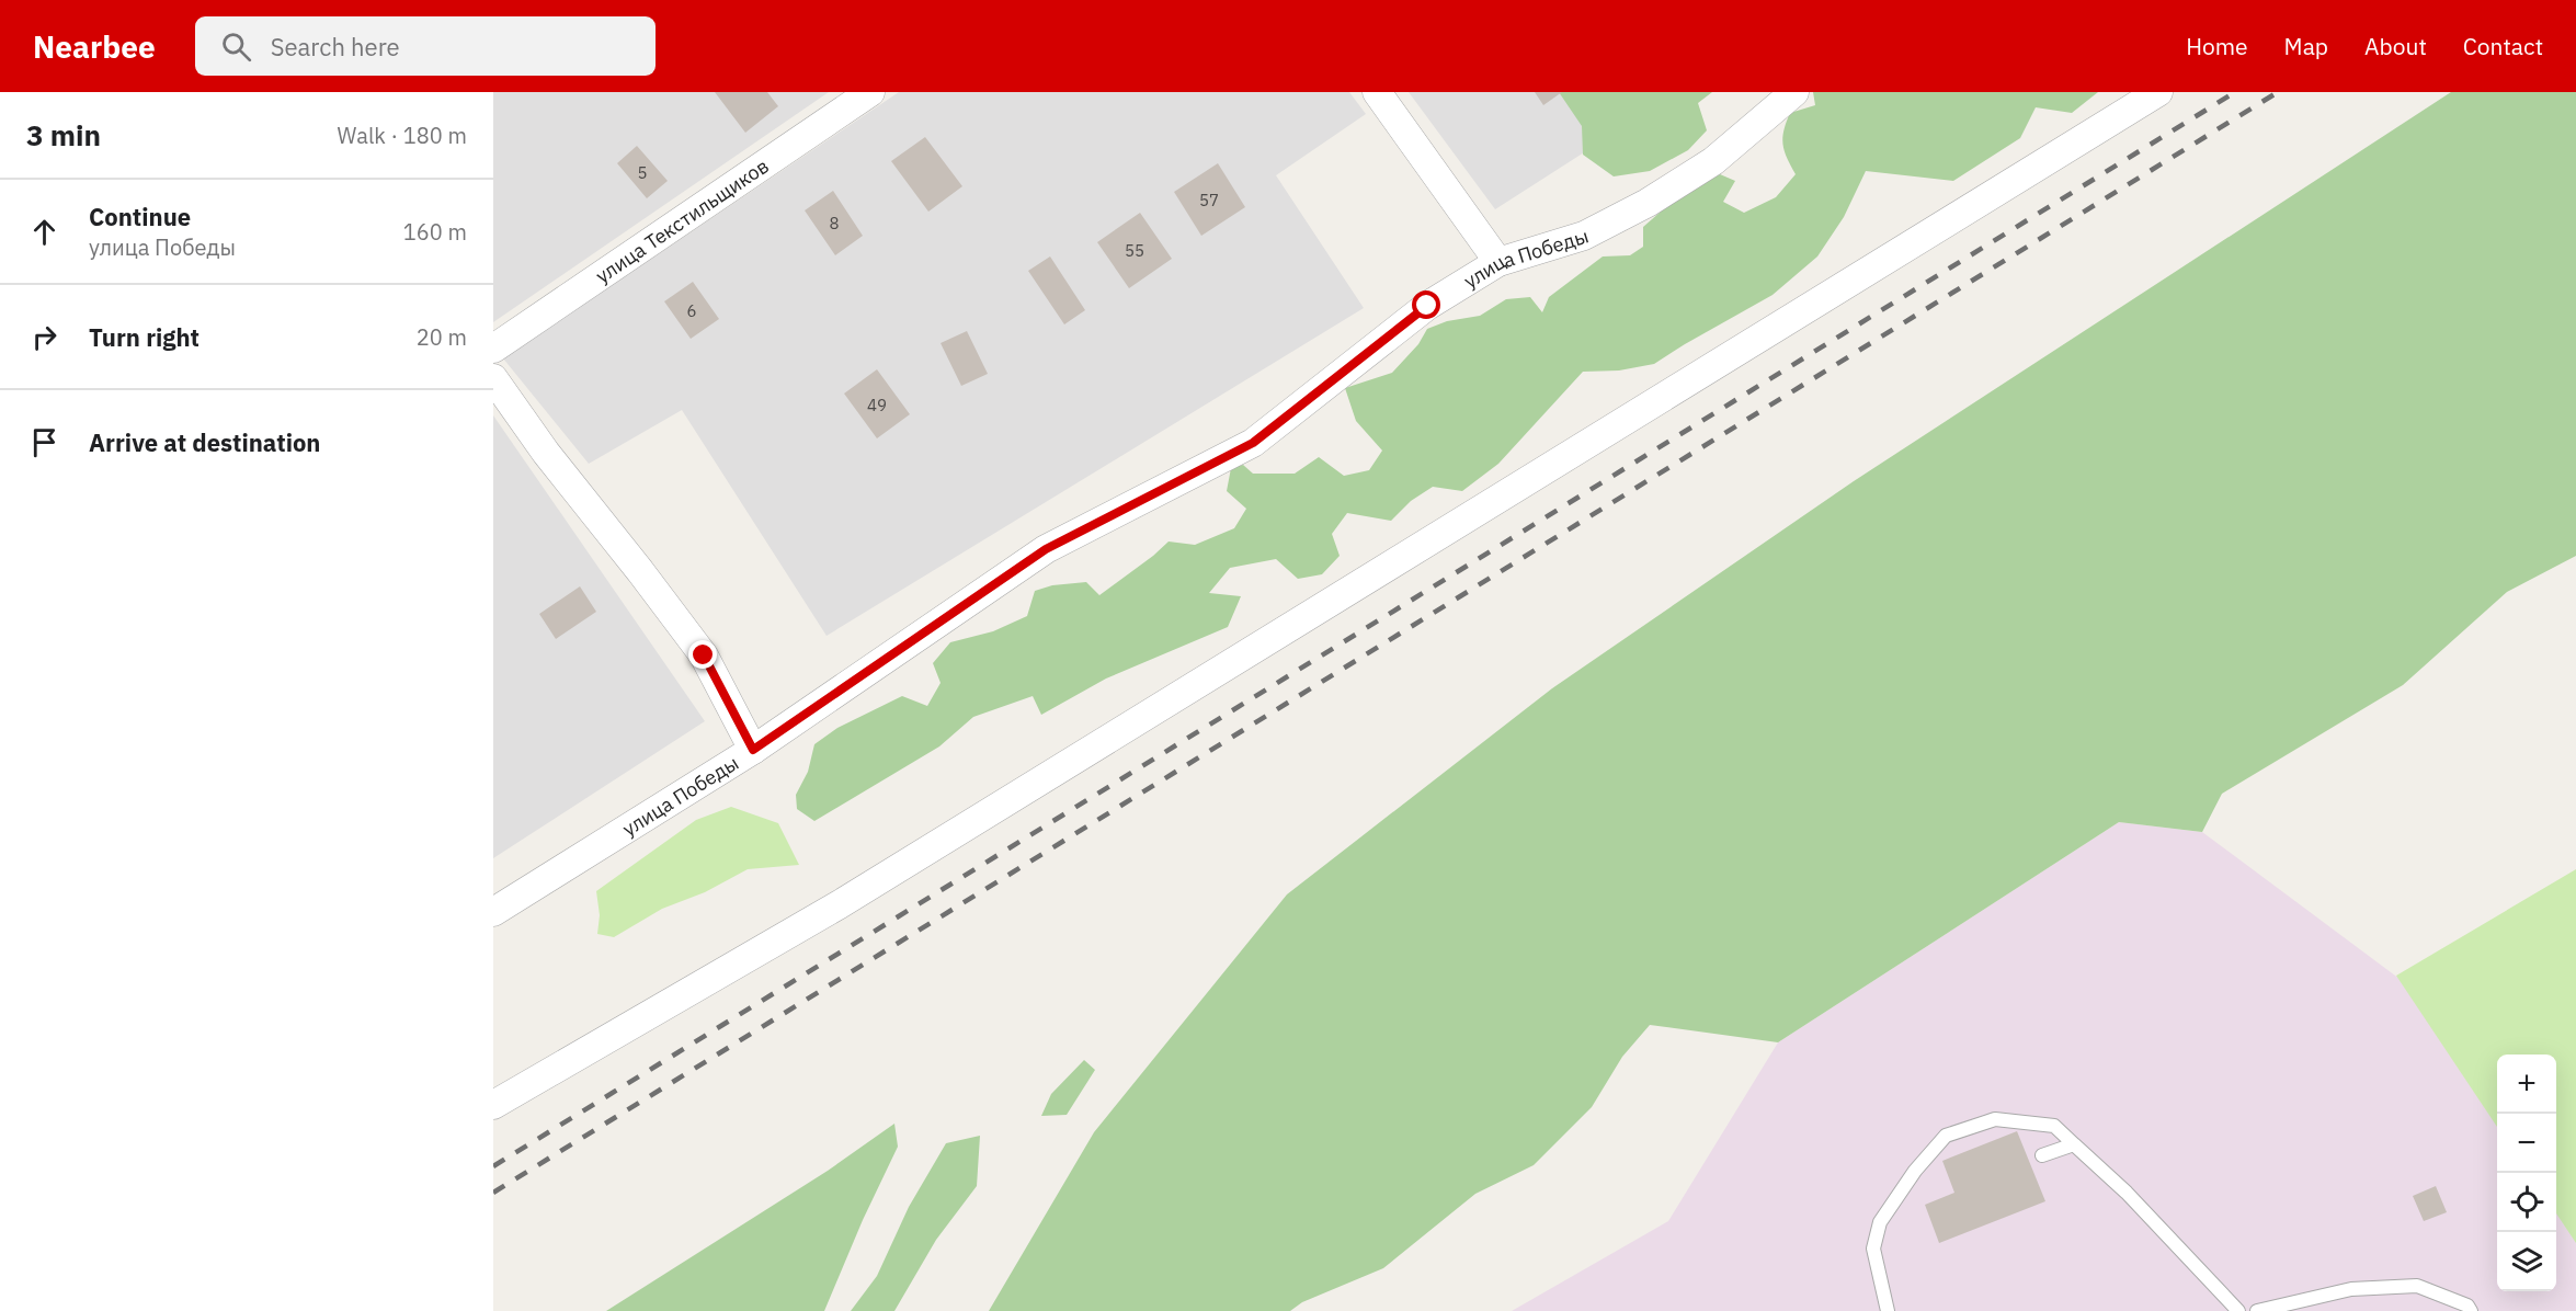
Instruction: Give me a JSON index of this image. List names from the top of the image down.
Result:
{
  "streets": {
    "street": ["улица Текстильщиков", "улица Победы"]
  },
  "house_numbers": [
    "5",
    "57",
    "8",
    "55",
    "6",
    "49"
  ],
  "page": {
    "header": "Nearbee",
    "search": "Search here",
    "nav": [
      "Home",
      "Map",
      "About",
      "Contact"
    ],
    "heading": ["3 min", "Walk · 180 m"],
    "list": [
      ["Continue", "улица Победы", "160 m"],
      ["Turn right", "20 m"],
      "Arrive at destination"
    ],
    "map_buttons": ["+", "−"]
  }
}
